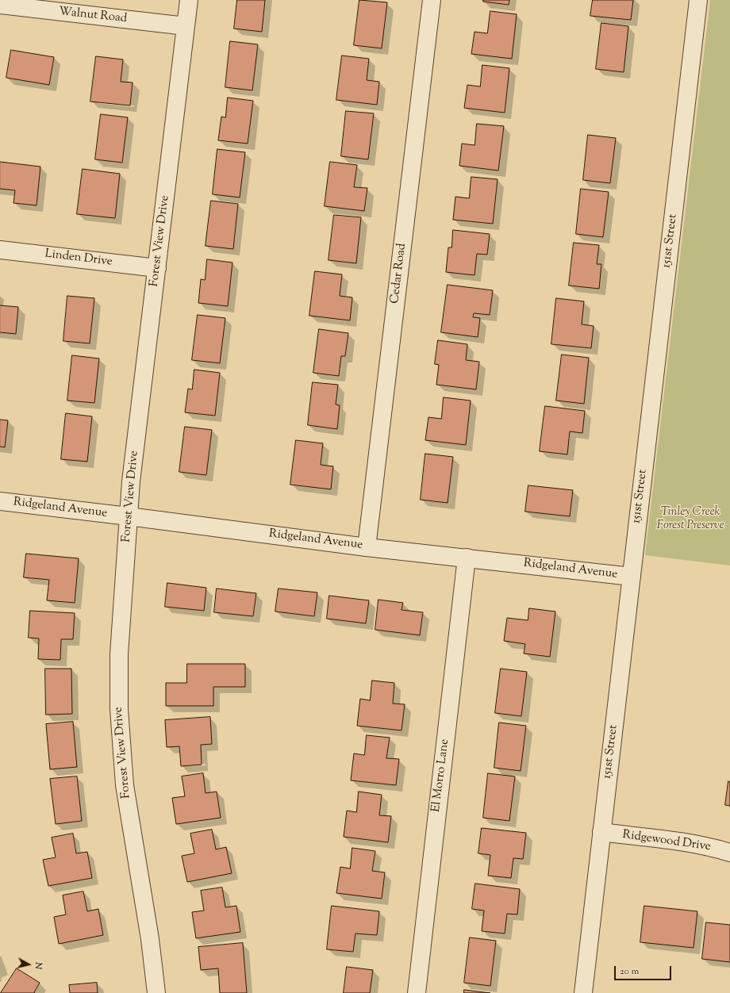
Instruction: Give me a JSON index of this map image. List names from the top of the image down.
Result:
{
  "streets": {
    "street": [
      "Walnut Road",
      "Forest View Drive",
      "151st Street",
      "Linden Drive",
      "Cedar Road",
      "Ridgeland Avenue",
      "El Morro Lane",
      "Ridgewood Drive"
    ]
  },
  "crossings": [
    ["Walnut Road", "Forest View Drive"],
    ["Forest View Drive", "Linden Drive"],
    ["Forest View Drive", "Ridgeland Avenue"],
    ["151st Street", "Ridgeland Avenue"],
    ["151st Street", "Ridgewood Drive"],
    ["Cedar Road", "Ridgeland Avenue"],
    ["Ridgeland Avenue", "El Morro Lane"]
  ],
  "parks": ["Tinley Creek Forest Preserve"],
  "scale_bar": "20 m",
  "north": "right"
}
